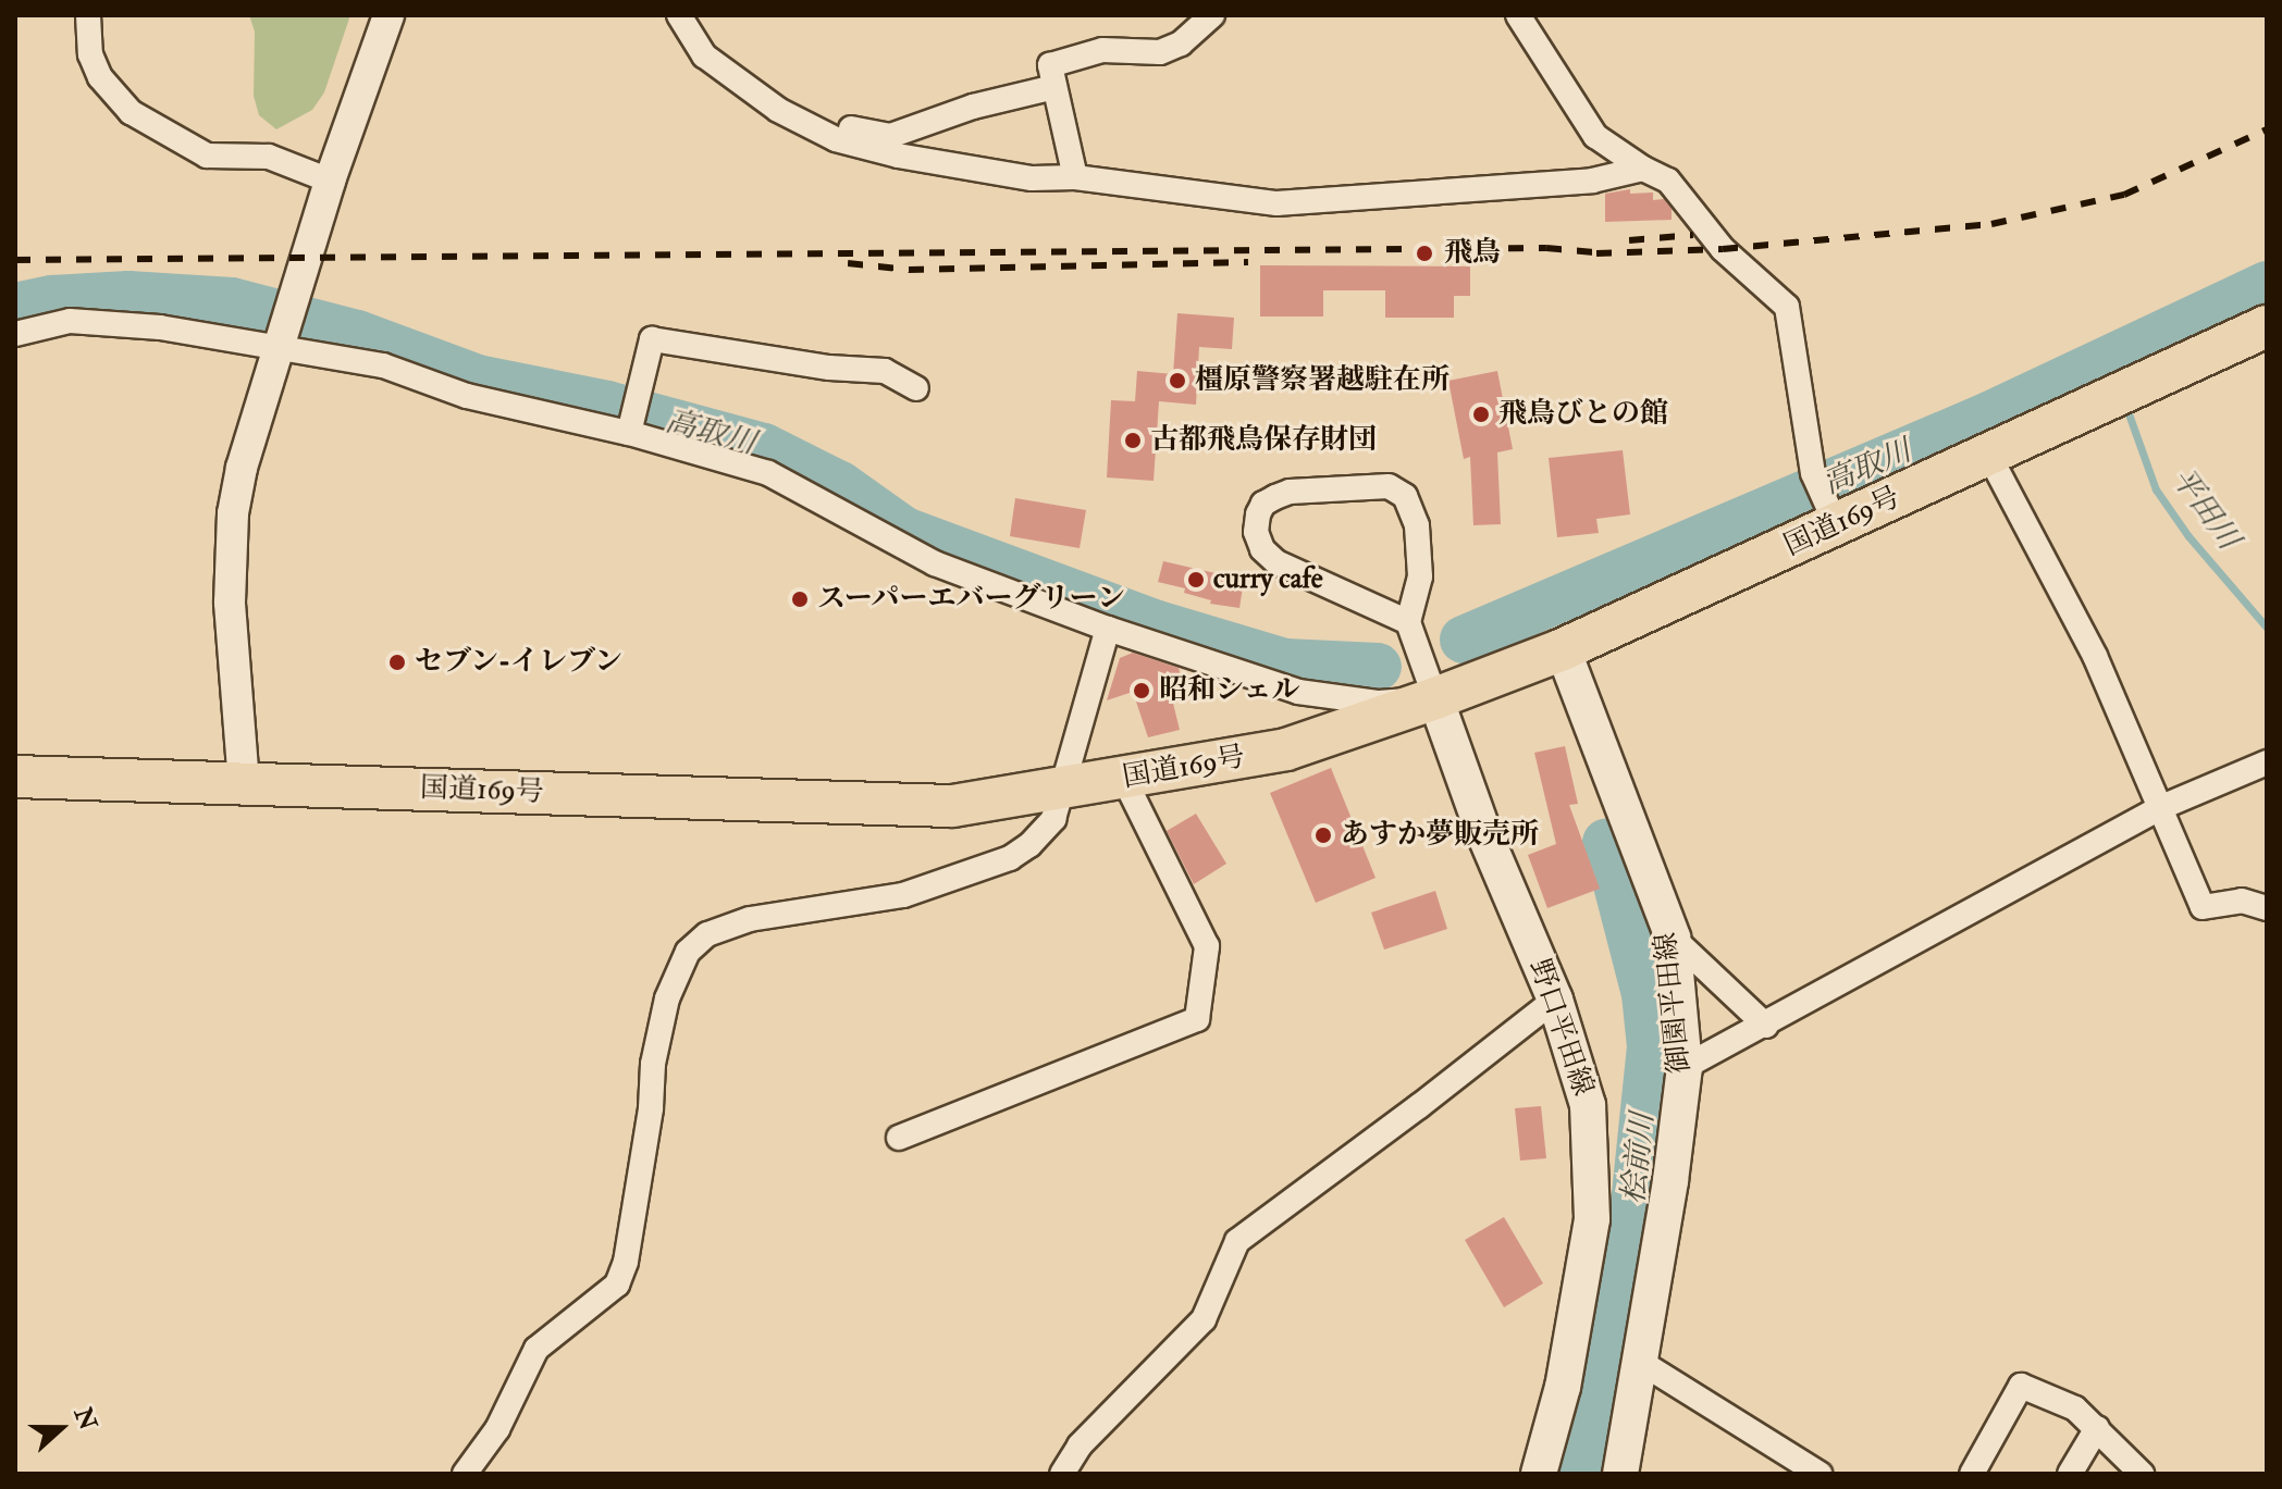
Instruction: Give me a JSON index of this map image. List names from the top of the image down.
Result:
{
  "streets": {
    "highway": ["国道169号"],
    "main road": ["御園平田線", "野口平田線"]
  },
  "crossings": [
    ["国道169号", "御園平田線"],
    ["国道169号", "野口平田線"]
  ],
  "water": ["高取川", "平田川", "桧前川"],
  "places": [
    "飛鳥",
    "橿原警察署越駐在所",
    "飛鳥びとの館",
    "古都飛鳥保存財団",
    "curry cafe",
    "スーパーエバーグリーン",
    "セブン-イレブン",
    "昭和シェル",
    "あすか夢販売所"
  ],
  "north": "right"
}
